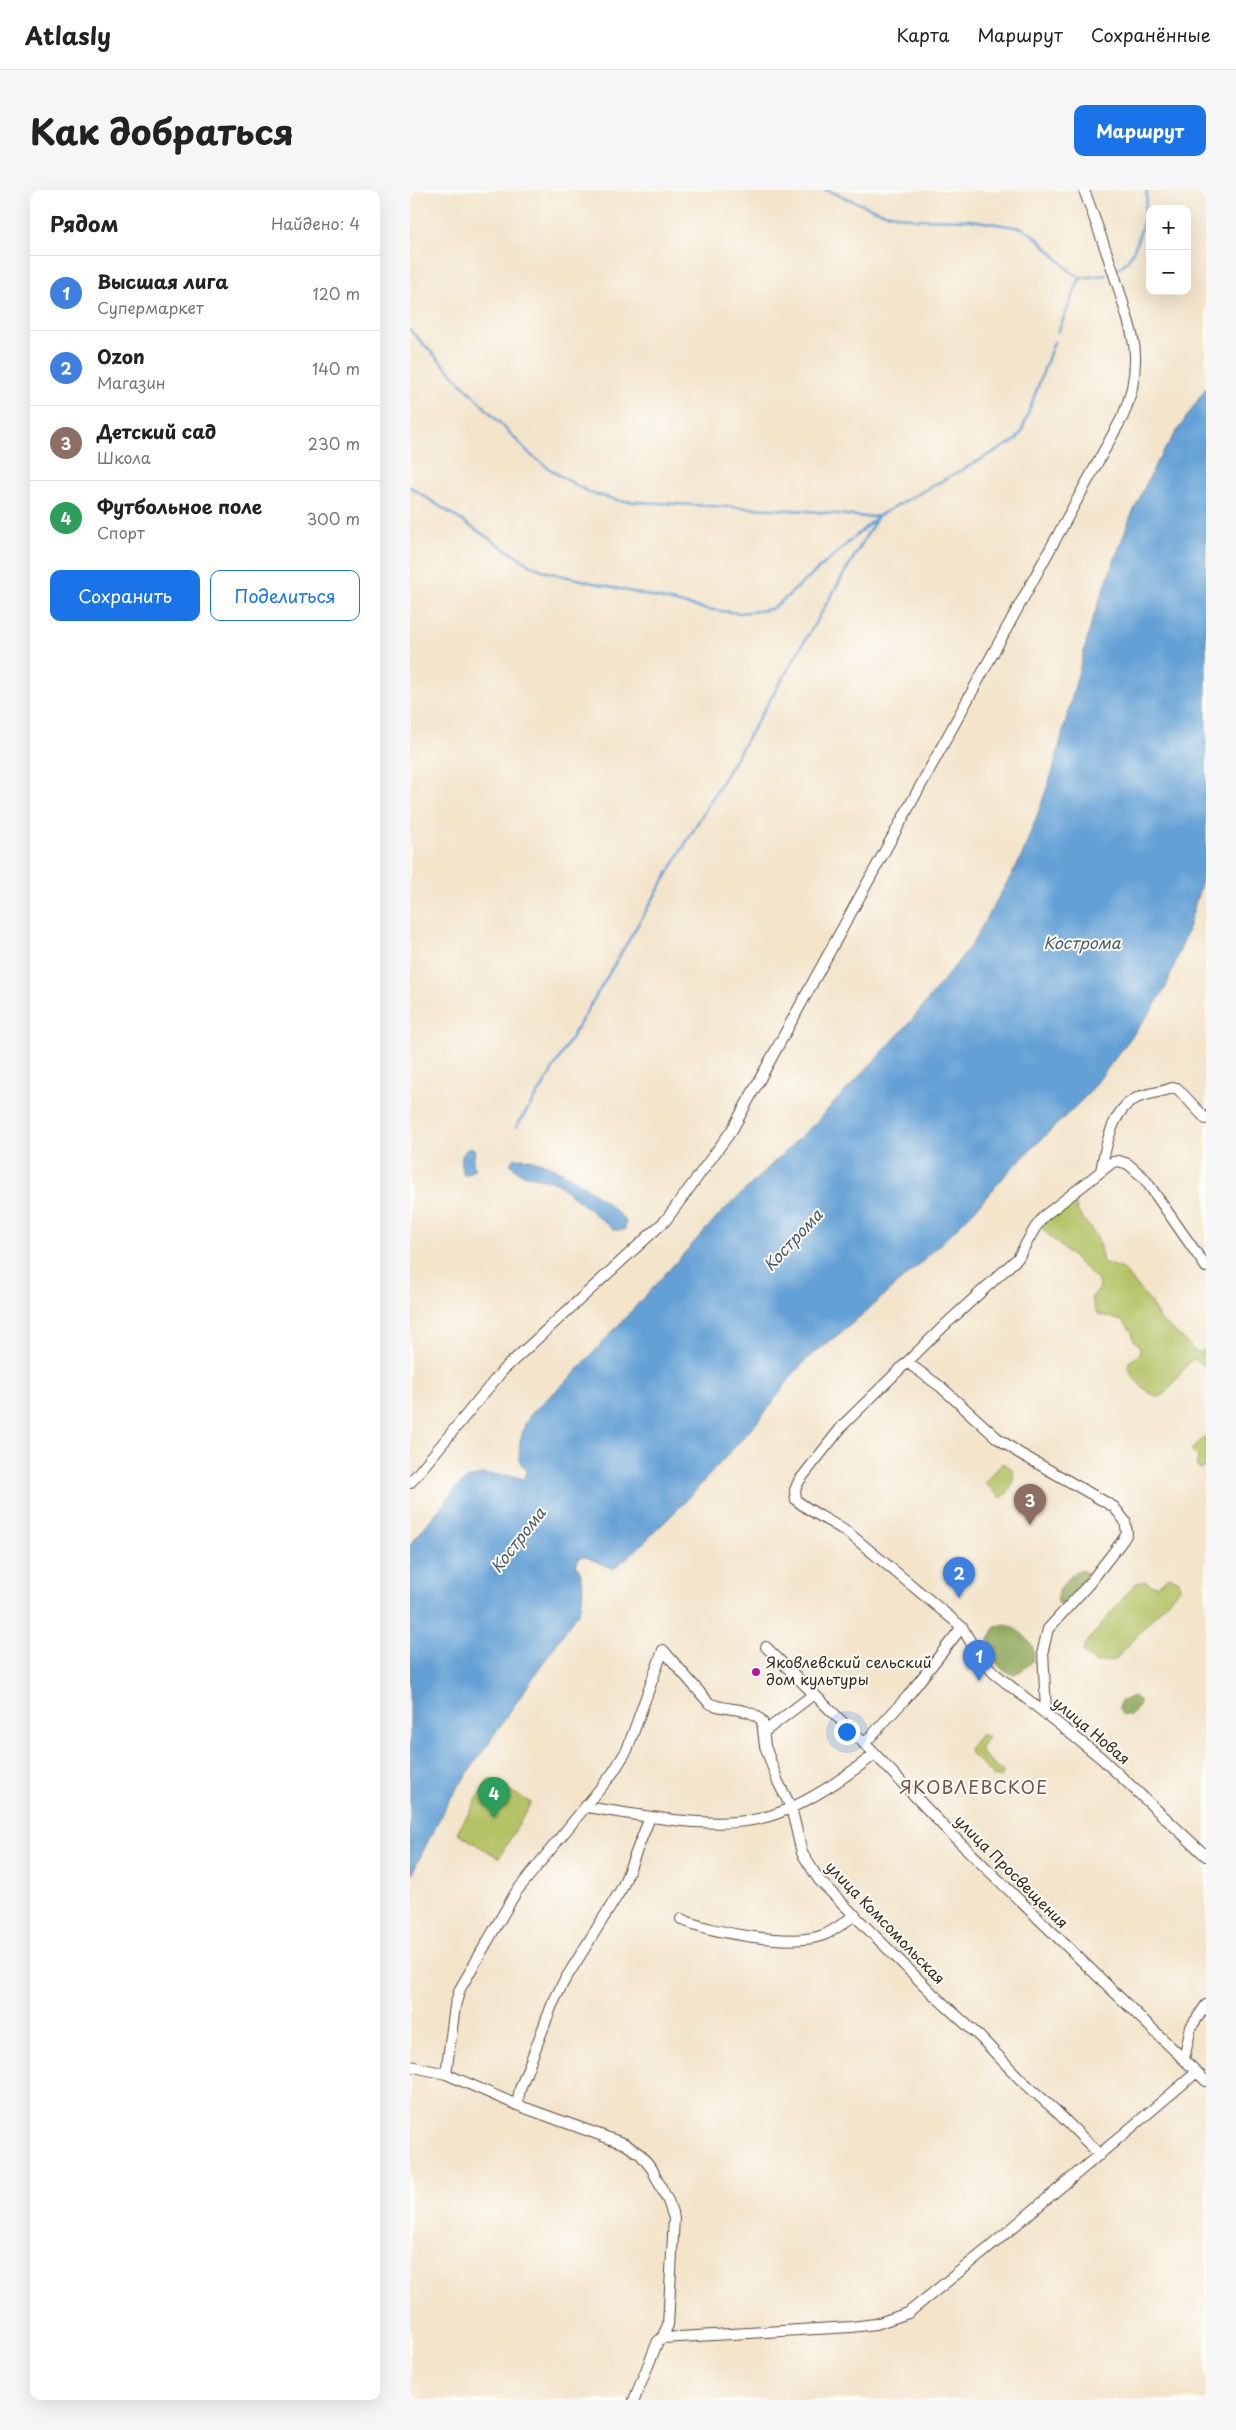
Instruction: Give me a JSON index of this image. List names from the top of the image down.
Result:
{
  "streets": {
    "street": ["улица Новая", "улица Просвещения", "улица Комсомольская"]
  },
  "districts": ["ЯКОВЛЕВСКОЕ"],
  "water": ["Кострома"],
  "places": ["Яковлевский сельский дом культуры"],
  "page": {
    "header": "Atlasly",
    "nav": ["Карта", "Маршрут", "Сохранённые"],
    "title": "Как добраться",
    "buttons": [
      "Маршрут",
      ["Сохранить", "Поделиться"]
    ],
    "heading": ["Рядом", "Найдено: 4"],
    "map_buttons": ["+", "−"],
    "list": [
      {
        "mark": "1",
        "name": "Высшая лига",
        "note": "Супермаркет",
        "value": "120 m"
      },
      {
        "mark": "2",
        "name": "Ozon",
        "note": "Магазин",
        "value": "140 m"
      },
      {
        "mark": "3",
        "name": "Детский сад",
        "note": "Школа",
        "value": "230 m"
      },
      {
        "mark": "4",
        "name": "Футбольное поле",
        "note": "Спорт",
        "value": "300 m"
      }
    ],
    "pins": [
      "3",
      "2",
      "1",
      "4"
    ]
  }
}
